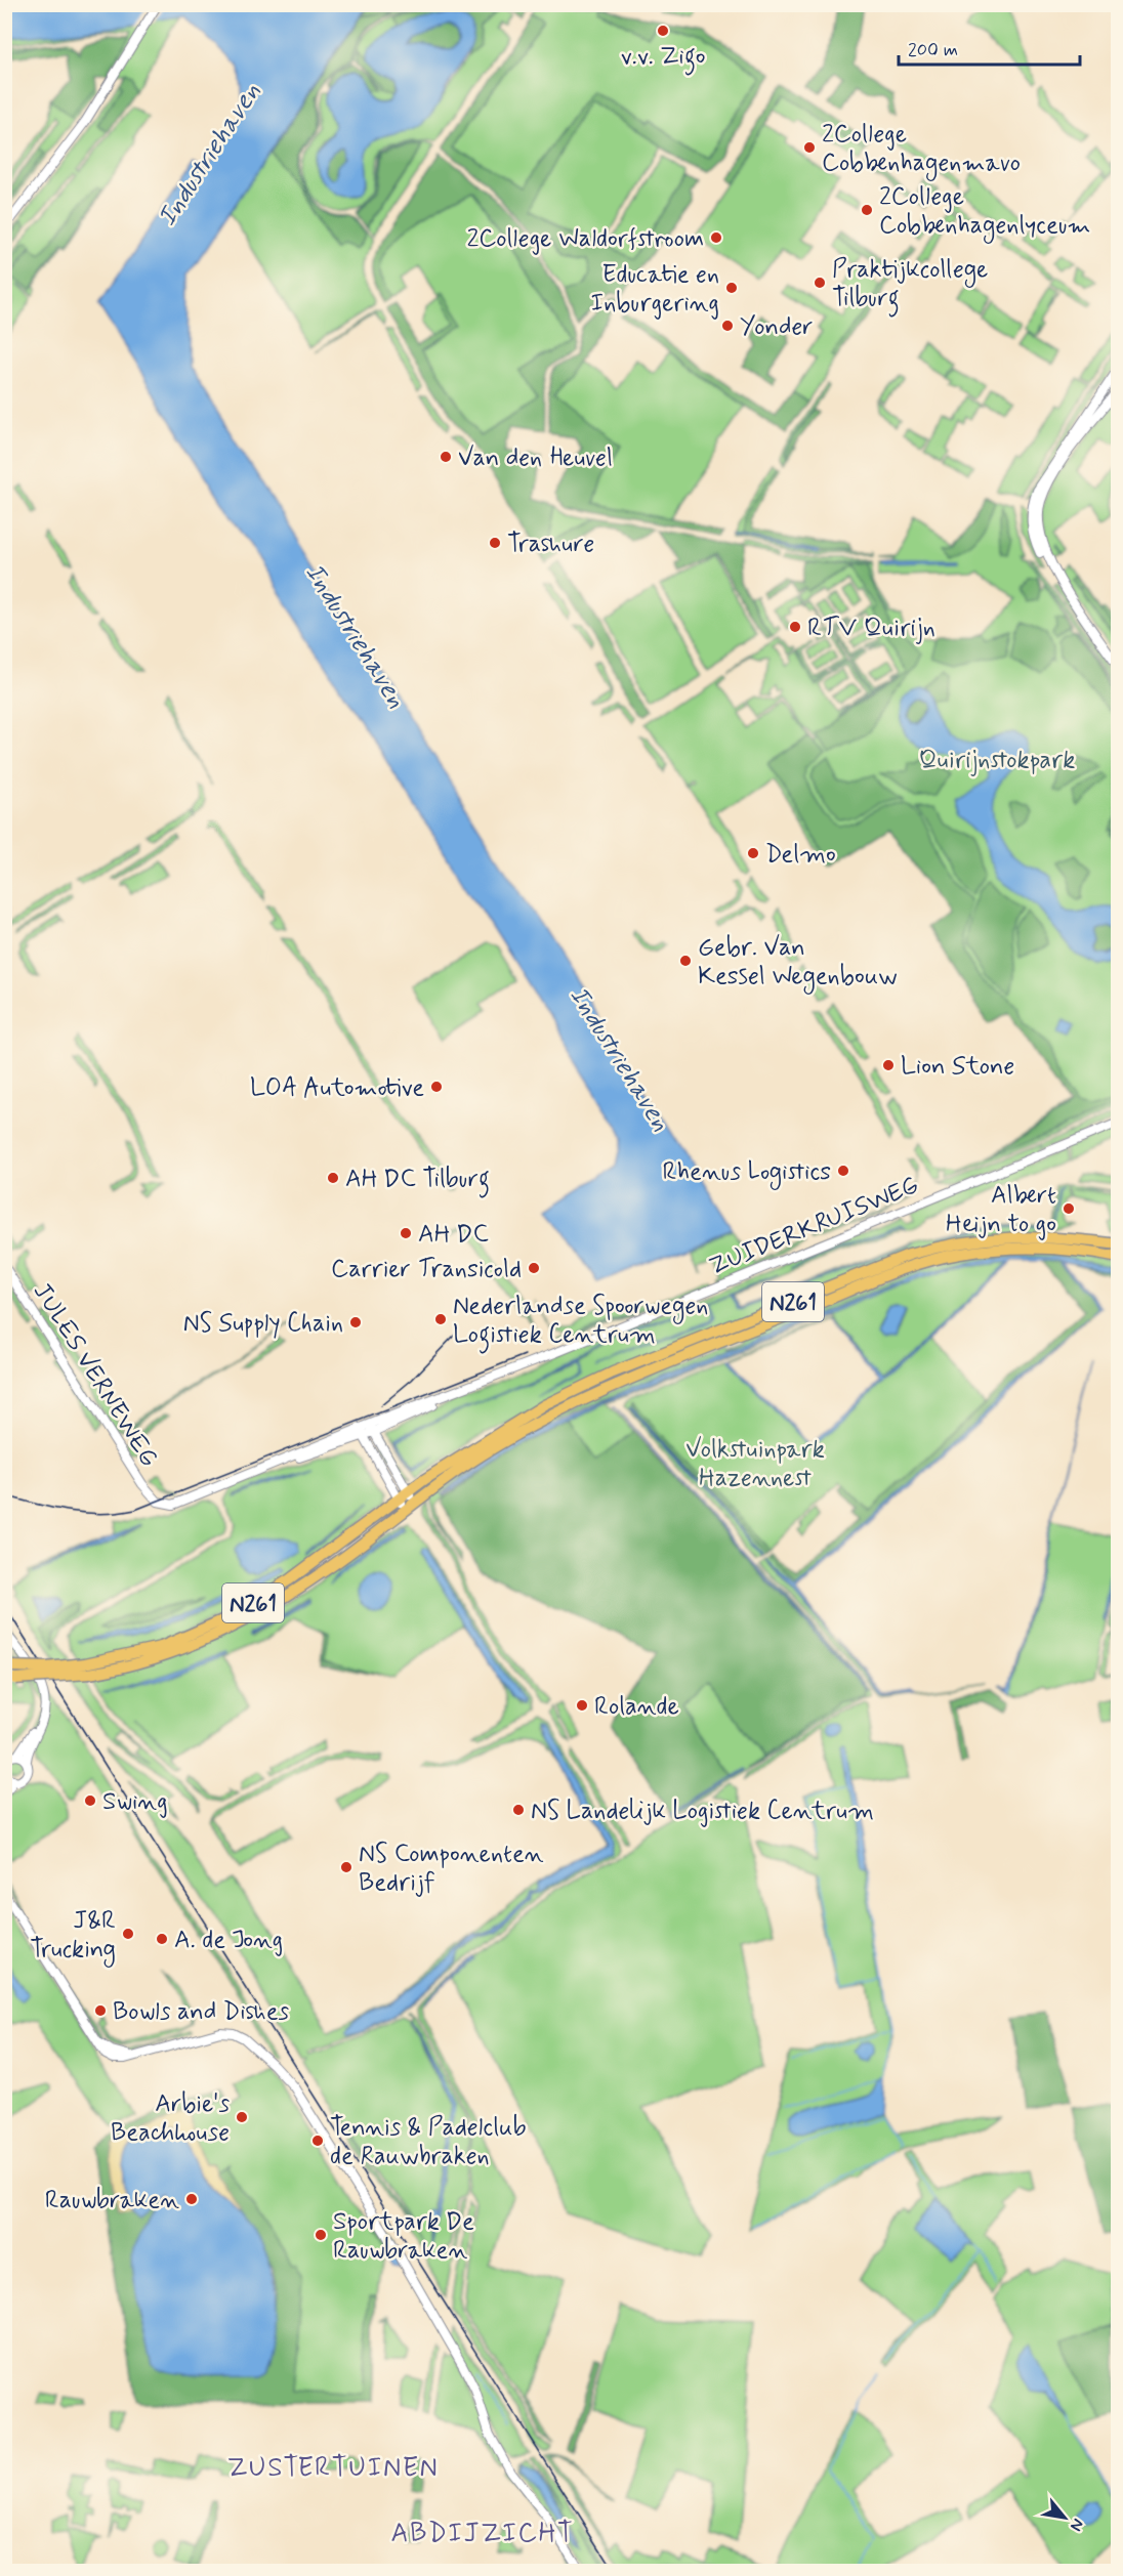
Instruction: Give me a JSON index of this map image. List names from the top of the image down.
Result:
{
  "streets": {
    "main road": ["N261"],
    "street": ["ZUIDERKRUISWEG", "JULES VERNEWEG"]
  },
  "crossings": [
    ["ZUIDERKRUISWEG", "JULES VERNEWEG"]
  ],
  "districts": ["ZUSTERTUINEN", "ABDIJZICHT"],
  "water": ["Industriehaven"],
  "parks": ["Quirijnstokpark", "Volkstuinpark Hazennest"],
  "places": [
    "v.v. Zigo",
    "2College Cobbenhagenmavo",
    "2College Cobbenhagenlyceum",
    "2College Waldorfstroom",
    "Praktijkcollege Tilburg",
    "Educatie en Inburgering",
    "Yonder",
    "Van den Heuvel",
    "Trashure",
    "RTV Quirijn",
    "Delmo",
    "Gebr. Van Kessel Wegenbouw",
    "Lion Stone",
    "LOA Automotive",
    "Rhenus Logistics",
    "AH DC Tilburg",
    "Albert Heijn to go",
    "AH DC",
    "Carrier Transicold",
    "Nederlandse Spoorwegen Logistiek Centrum",
    "NS Supply Chain",
    "Rolande",
    "Swing",
    "NS Landelijk Logistiek Centrum",
    "NS Componenten Bedrijf",
    "J&R Trucking",
    "A. de Jong",
    "Bowls and Dishes",
    "Arbie's Beachhouse",
    "Tennis & Padelclub de Rauwbraken",
    "Rauwbraken",
    "Sportpark De Rauwbraken"
  ],
  "scale_bar": "200 m",
  "north": "bottom right"
}
